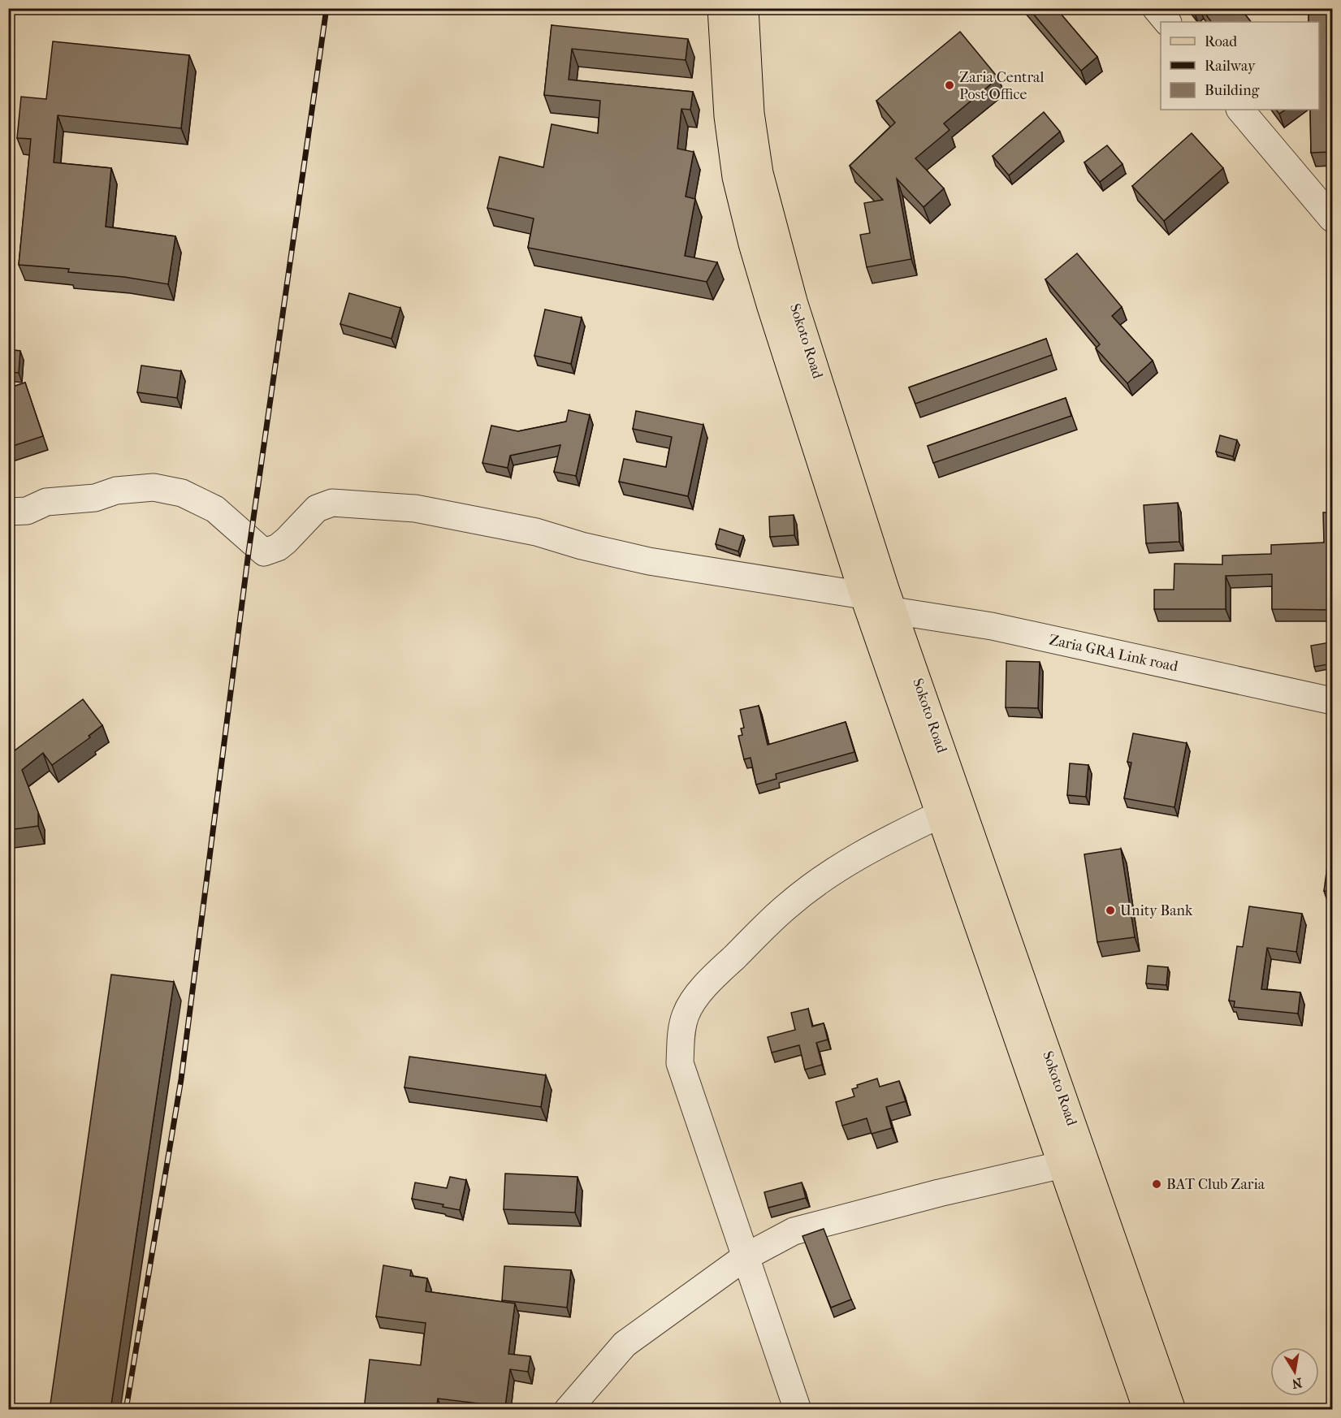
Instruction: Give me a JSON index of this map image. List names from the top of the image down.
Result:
{
  "streets": {
    "main road": ["Sokoto Road"],
    "street": ["Zaria GRA Link road"]
  },
  "crossings": [
    ["Sokoto Road", "Zaria GRA Link road"]
  ],
  "places": ["Zaria Central Post Office", "Unity Bank", "BAT Club Zaria"],
  "legend": ["Road", "Railway", "Building"],
  "north": "bottom"
}
